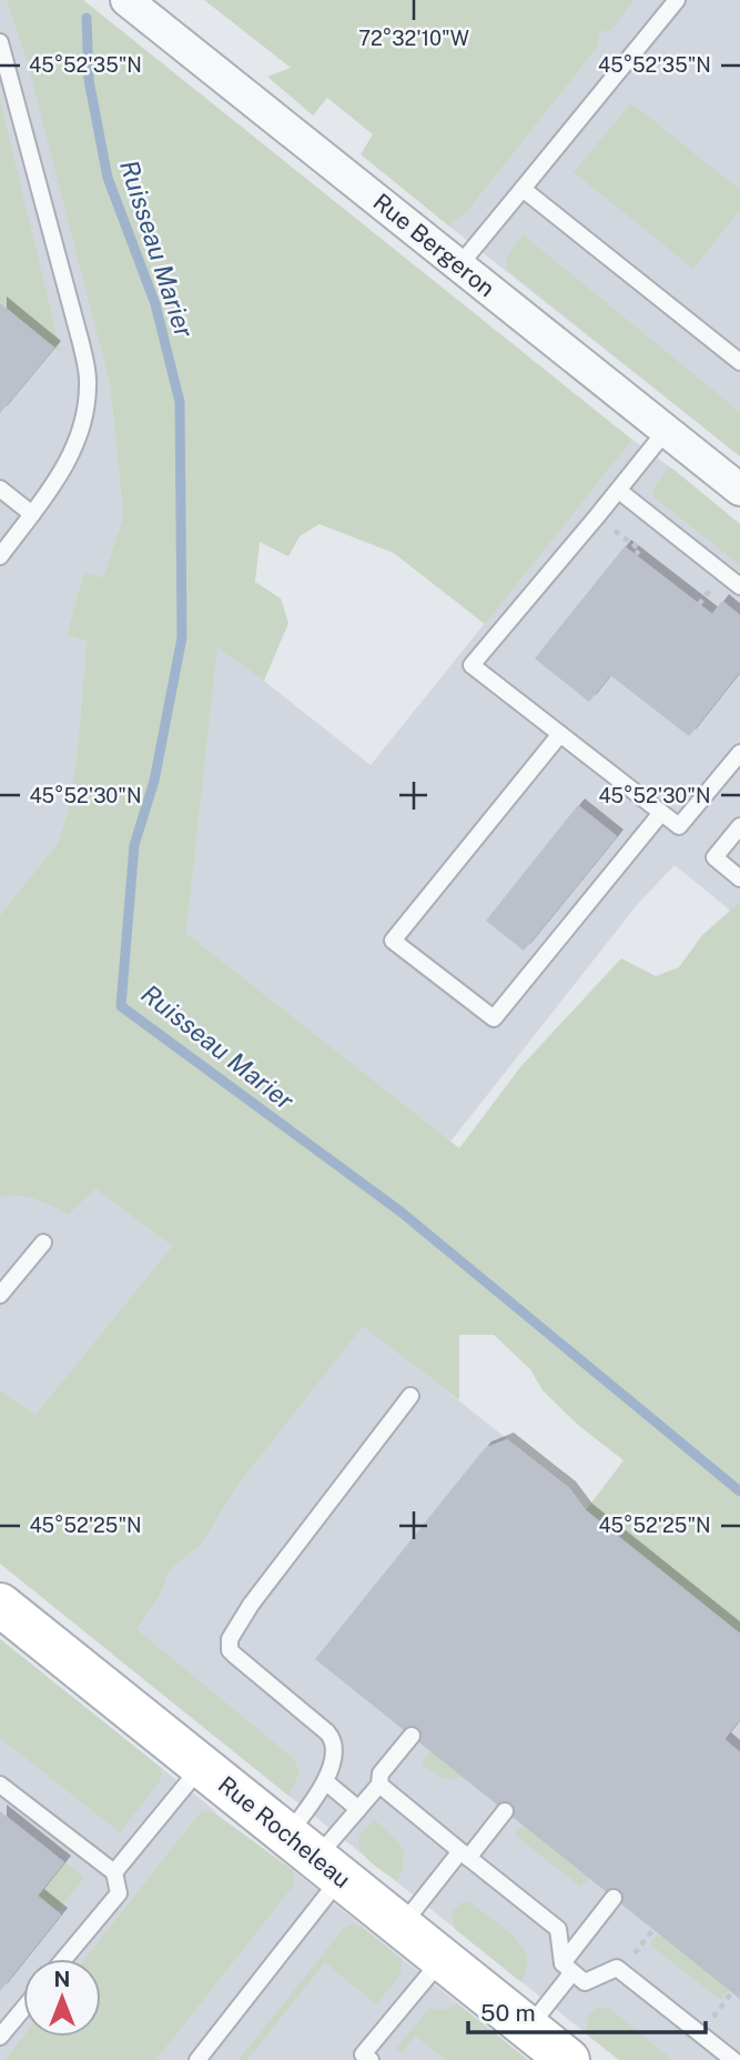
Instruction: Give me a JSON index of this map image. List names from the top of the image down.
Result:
{
  "streets": {
    "street": ["Rue Bergeron", "Rue Rocheleau"]
  },
  "water": ["Ruisseau Marier"],
  "scale_bar": "50 m",
  "north": "top",
  "coordinates": [
    "72°32'10\"W",
    "45°52'35\"N",
    "45°52'30\"N",
    "45°52'25\"N"
  ]
}
